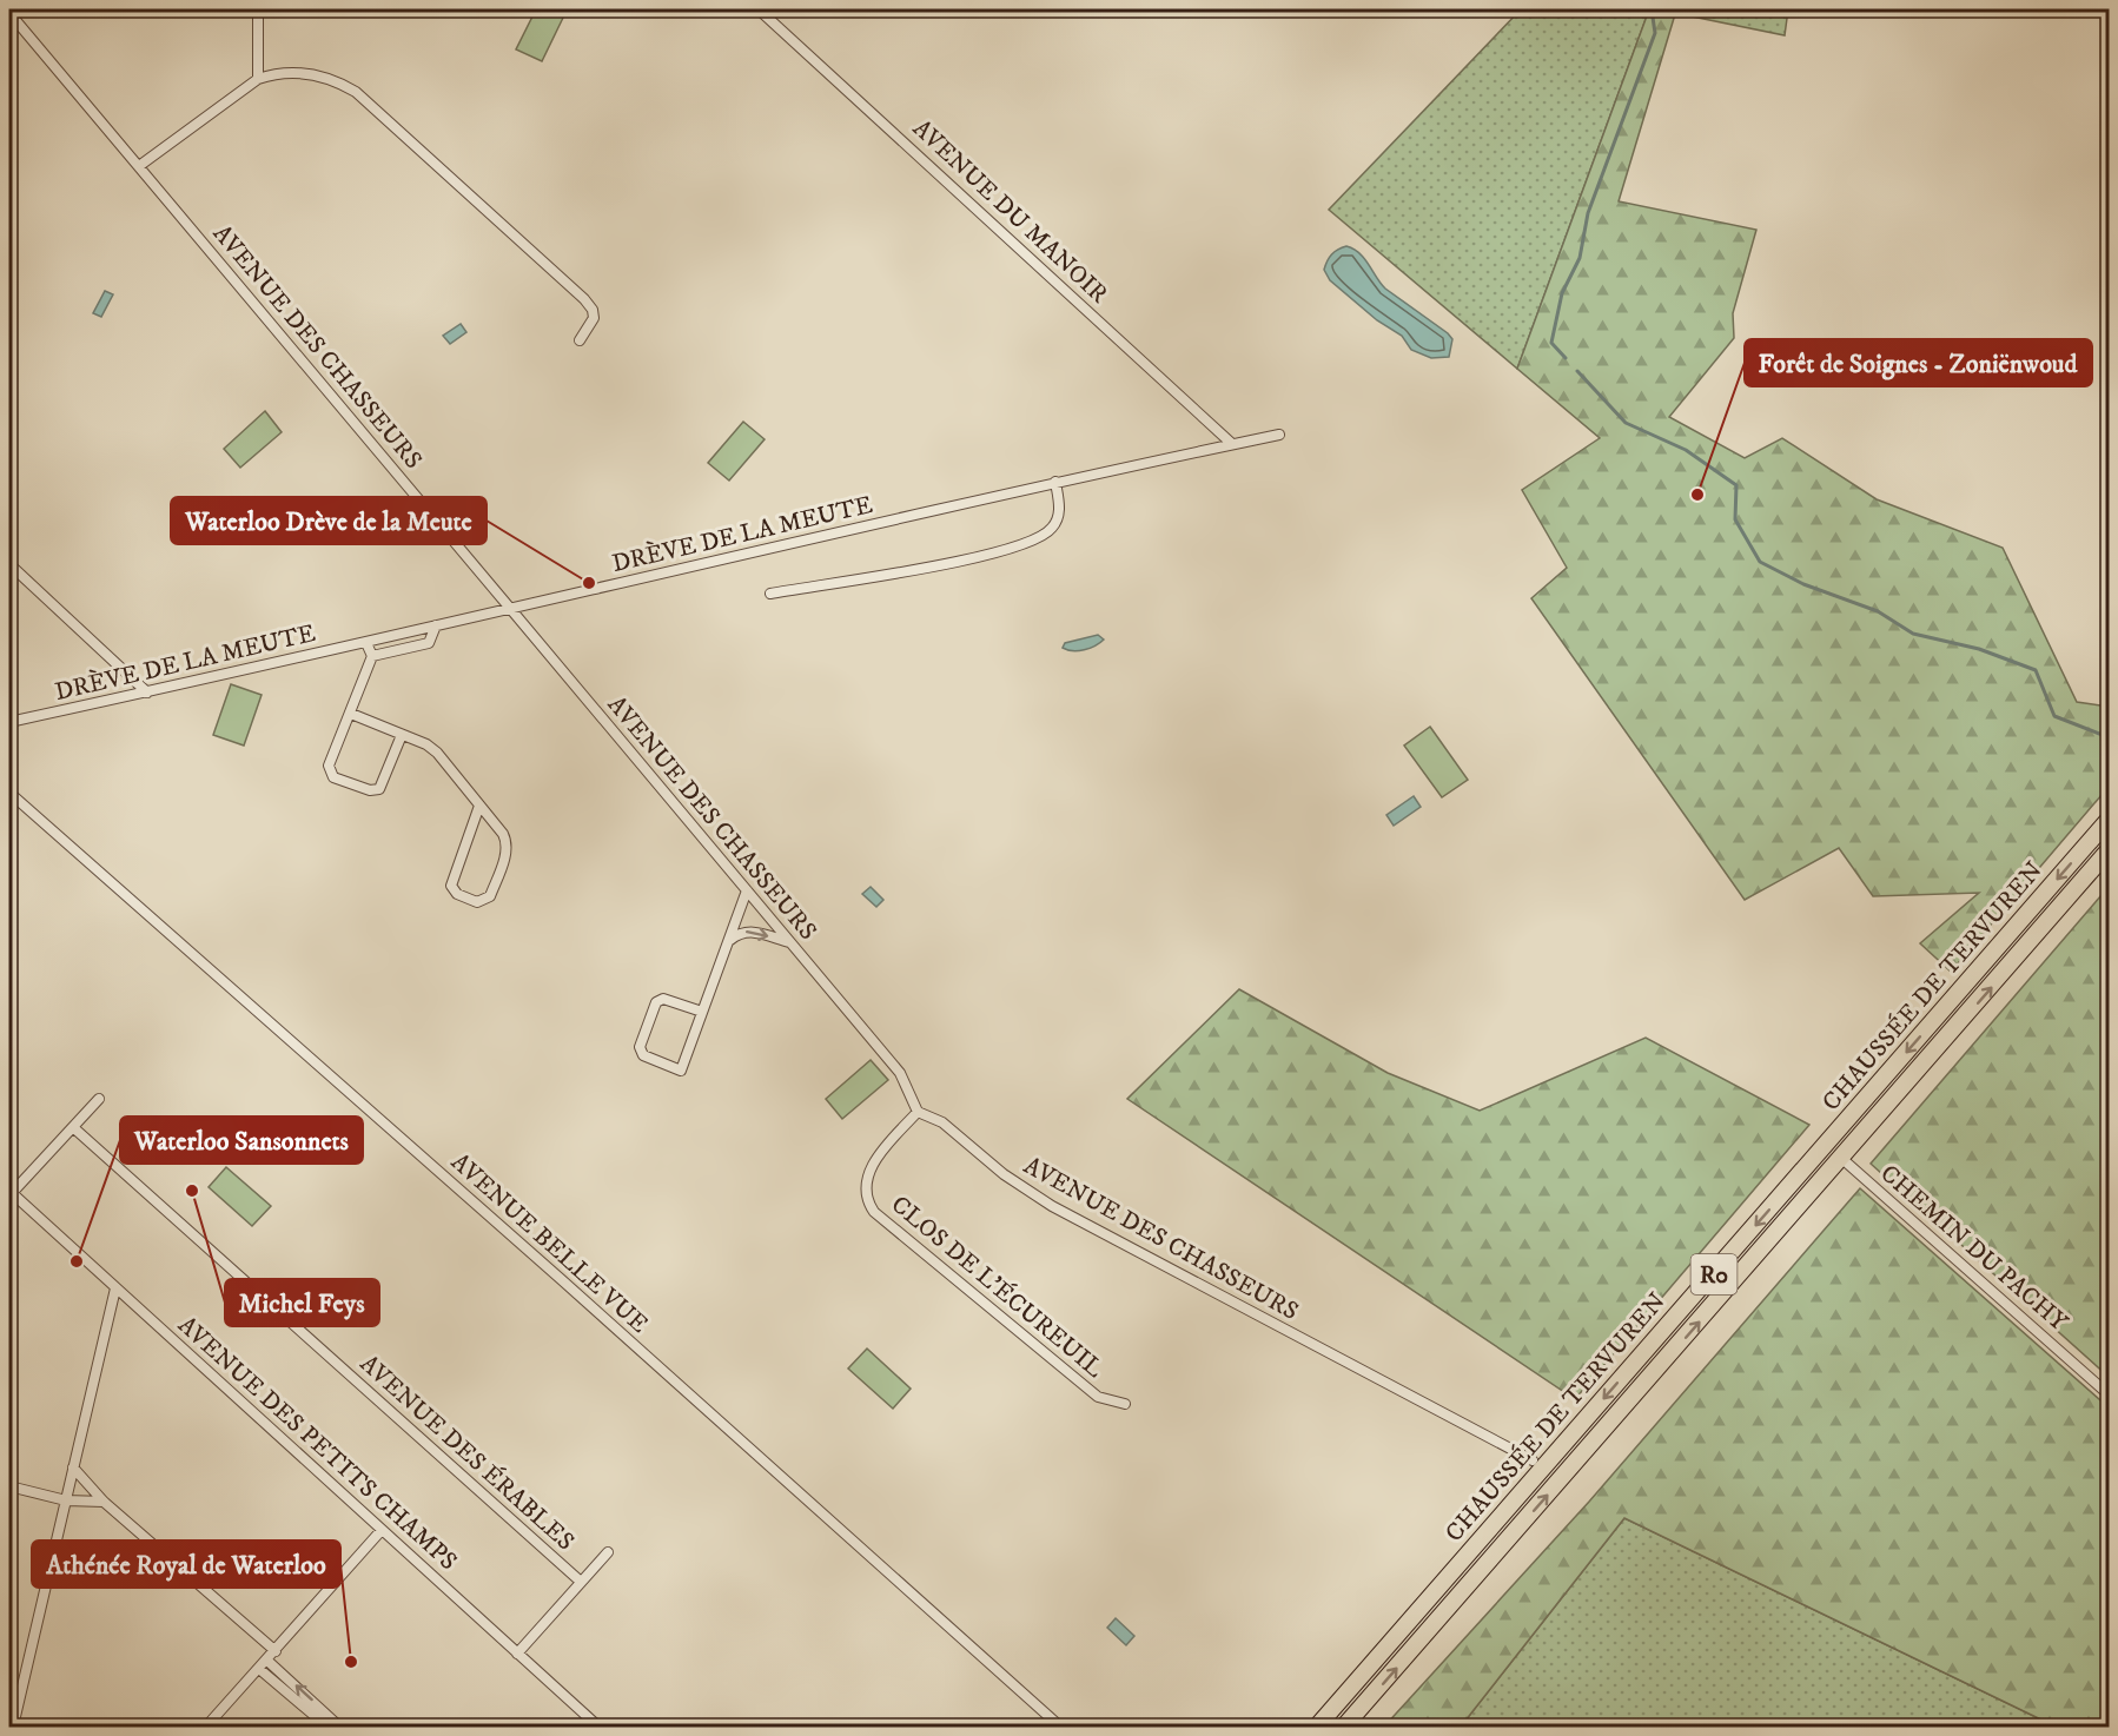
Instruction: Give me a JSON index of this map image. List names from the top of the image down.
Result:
{
  "streets": {
    "highway": ["CHAUSSÉE DE TERVUREN", "R0"],
    "street": [
      "AVENUE DU MANOIR",
      "AVENUE DES CHASSEURS",
      "DRÈVE DE LA MEUTE",
      "AVENUE BELLE VUE",
      "CHEMIN DU PACHY",
      "CLOS DE L'ÉCUREUIL",
      "AVENUE DES PETITS CHAMPS",
      "AVENUE DES ÉRABLES"
    ]
  },
  "crossings": [
    ["AVENUE DU MANOIR", "DRÈVE DE LA MEUTE"],
    ["AVENUE DES CHASSEURS", "DRÈVE DE LA MEUTE"],
    ["AVENUE DES CHASSEURS", "CLOS DE L'ÉCUREUIL"],
    ["CHAUSSÉE DE TERVUREN", "CHEMIN DU PACHY"],
    ["AVENUE DES PETITS CHAMPS", "AVENUE DES ÉRABLES"]
  ],
  "places": [
    "Forêt de Soignes - Zoniënwoud",
    "Waterloo Drève de la Meute",
    "Michel Feys",
    "Waterloo Sansonnets",
    "Athénée Royal de Waterloo"
  ]
}
